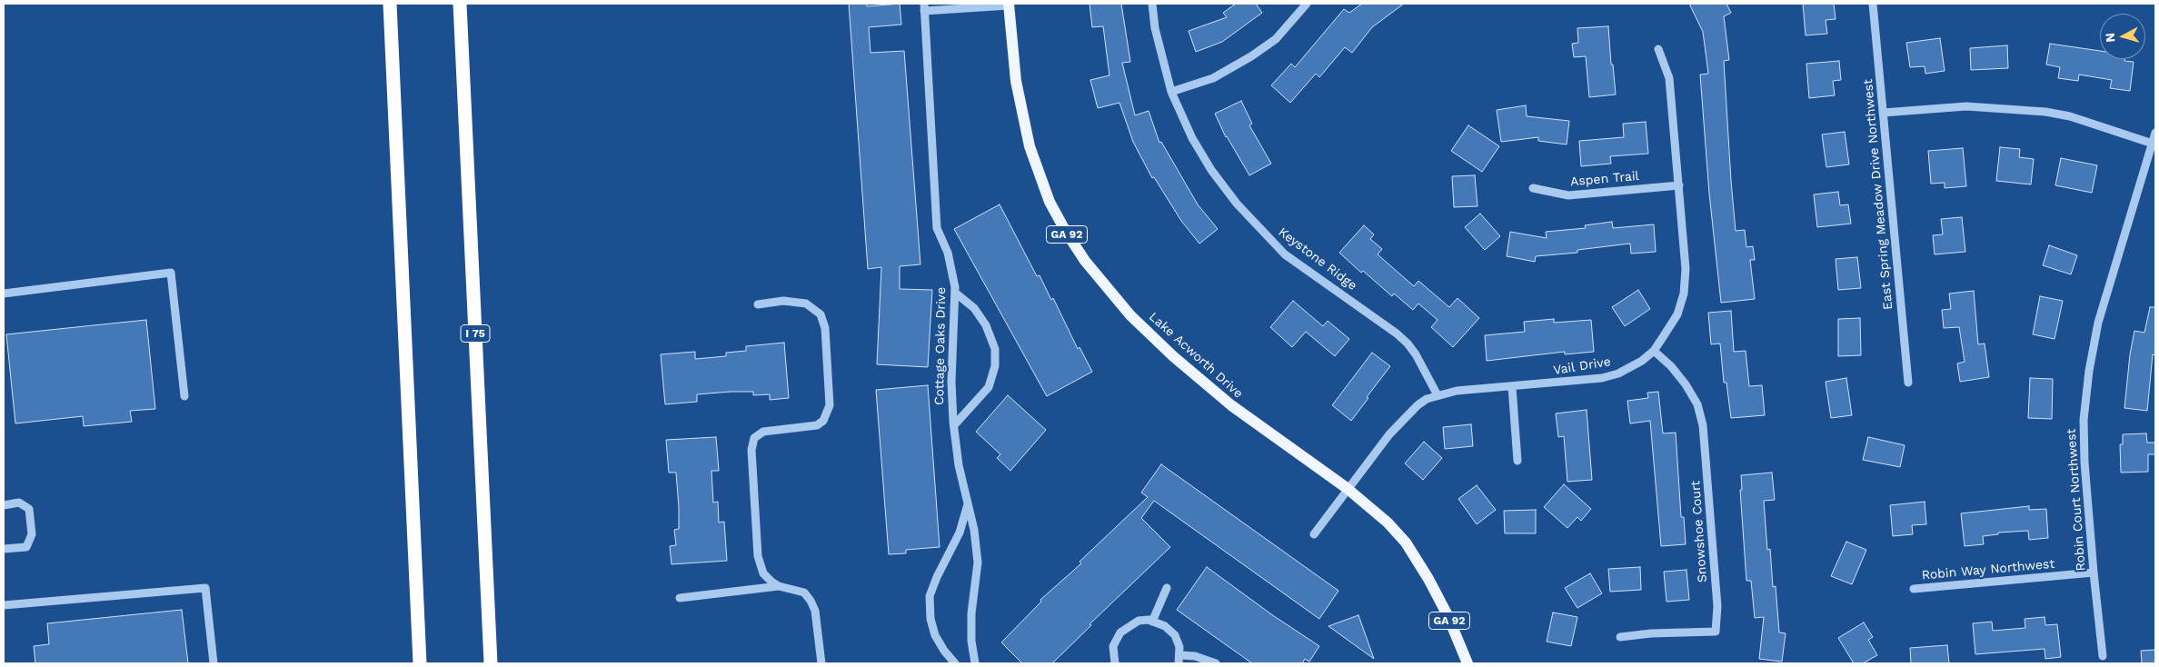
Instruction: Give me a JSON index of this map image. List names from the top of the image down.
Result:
{
  "streets": {
    "highway": ["I 75"],
    "main road": ["GA 92", "Lake Acworth Drive"],
    "street": [
      "Aspen Trail",
      "East Spring Meadow Drive Northwest",
      "Keystone Ridge",
      "Cottage Oaks Drive",
      "Vail Drive",
      "Robin Court Northwest",
      "Snowshoe Court",
      "Robin Way Northwest"
    ]
  },
  "crossings": [
    ["Aspen Trail", "Vail Drive"],
    ["Keystone Ridge", "Vail Drive"],
    ["Lake Acworth Drive", "Vail Drive"],
    ["Vail Drive", "Snowshoe Court"],
    ["Robin Court Northwest", "Robin Way Northwest"]
  ],
  "north": "left"
}
